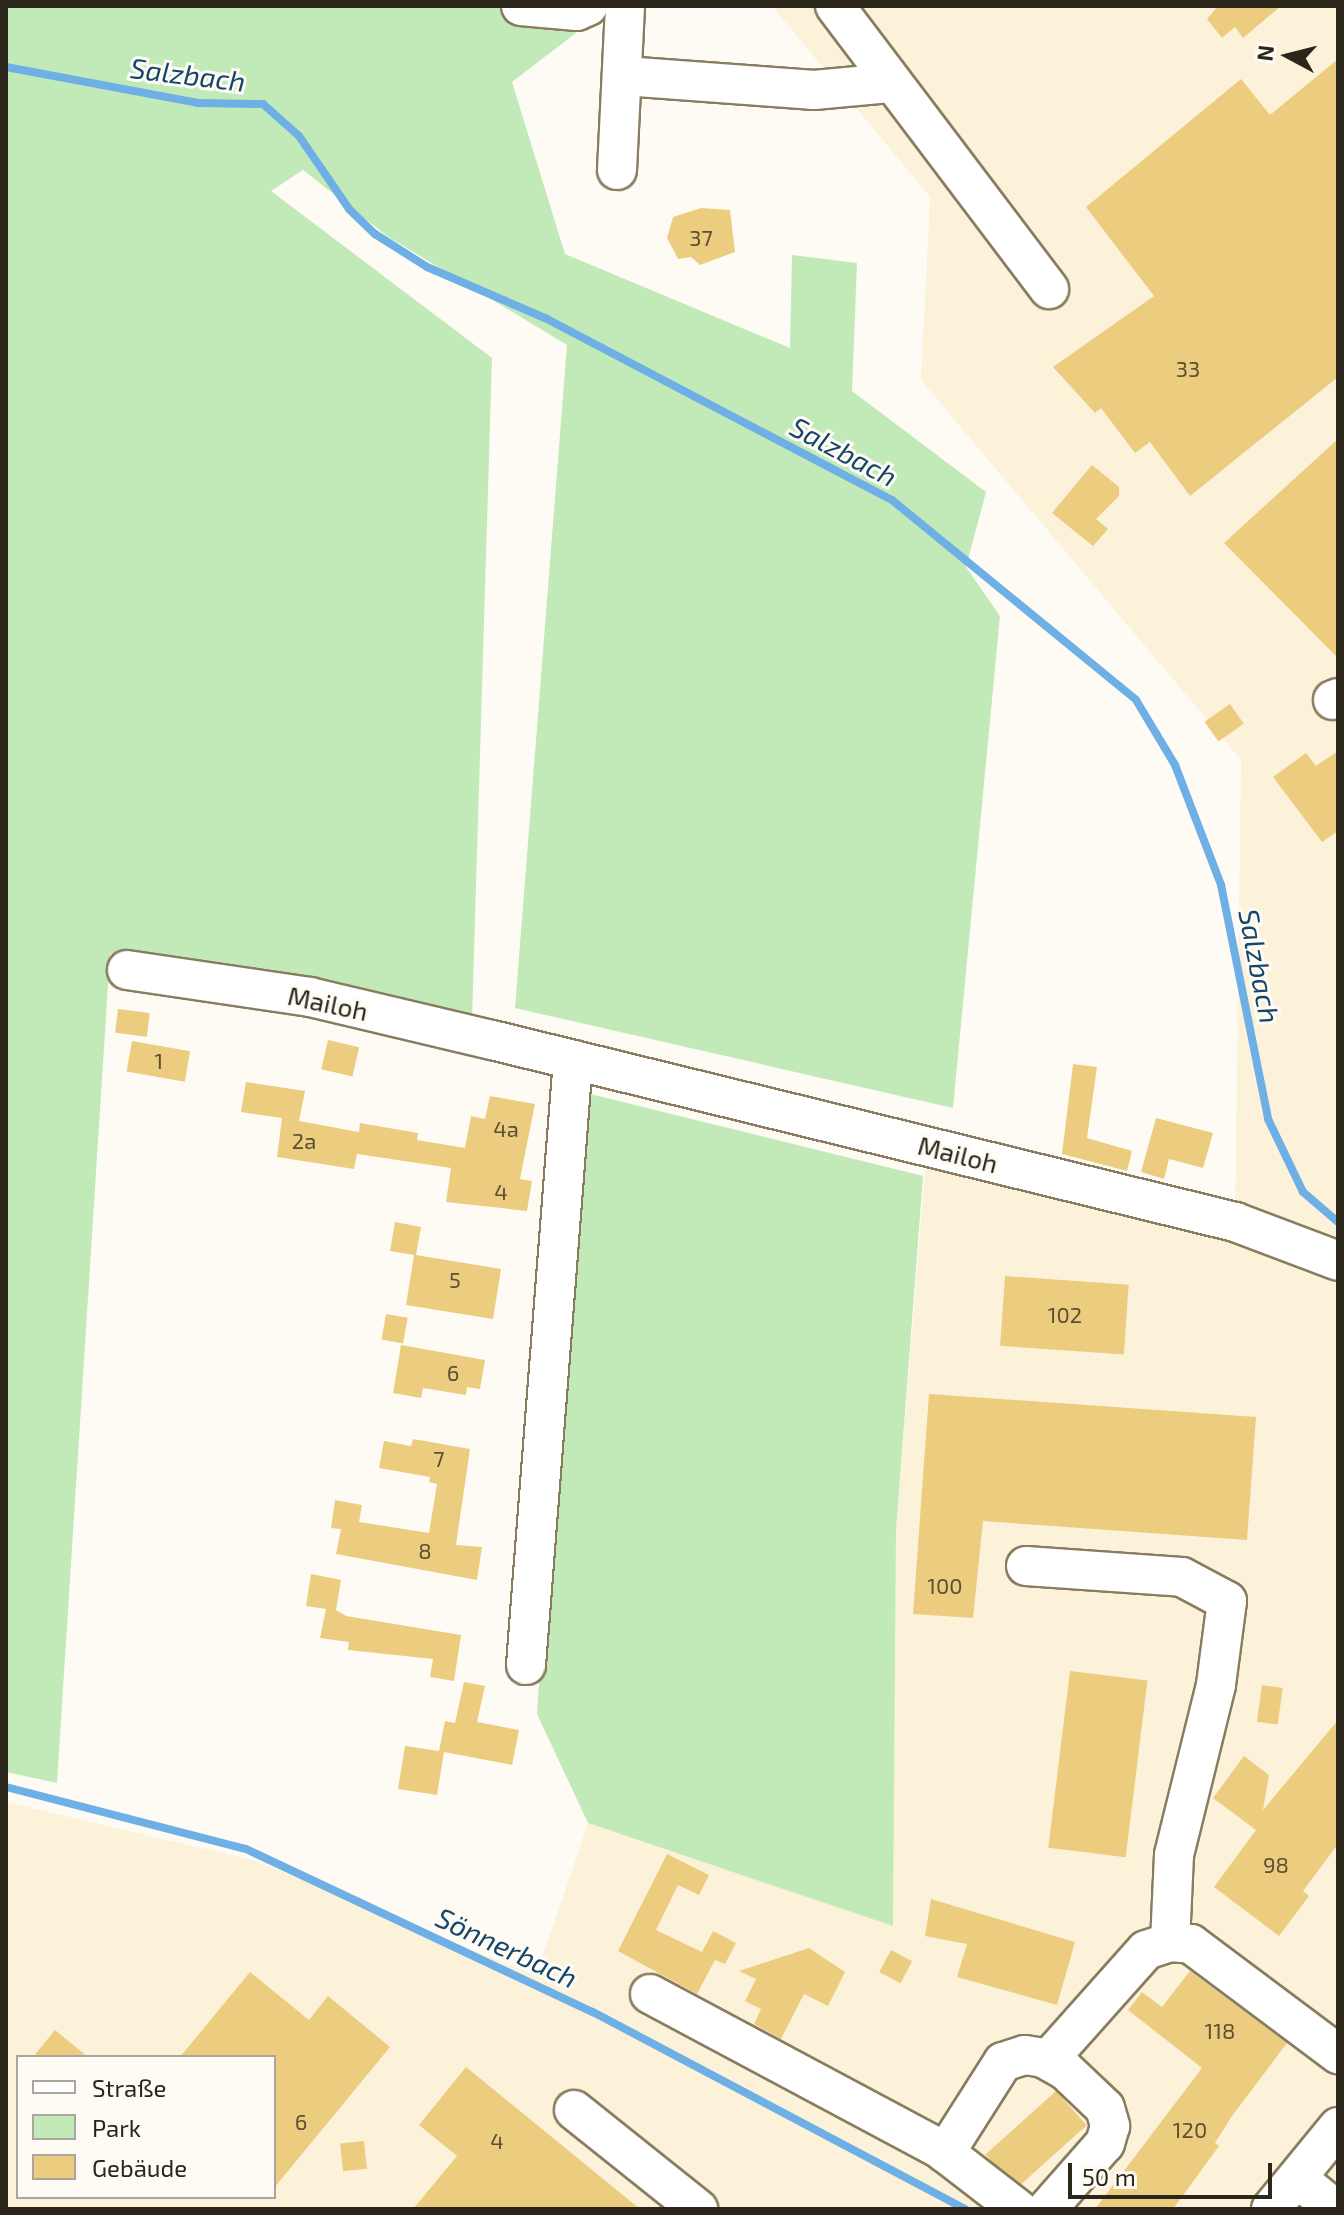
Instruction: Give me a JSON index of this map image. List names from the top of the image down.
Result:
{
  "streets": {
    "street": ["Mailoh"]
  },
  "water": ["Salzbach", "Sönnerbach"],
  "house_numbers": [
    "37",
    "33",
    "1",
    "4a",
    "2a",
    "4",
    "5",
    "102",
    "6",
    "7",
    "8",
    "100",
    "98",
    "118",
    "6",
    "120",
    "4"
  ],
  "legend": ["Straße", "Park", "Gebäude"],
  "scale_bar": "50 m",
  "north": "left"
}
